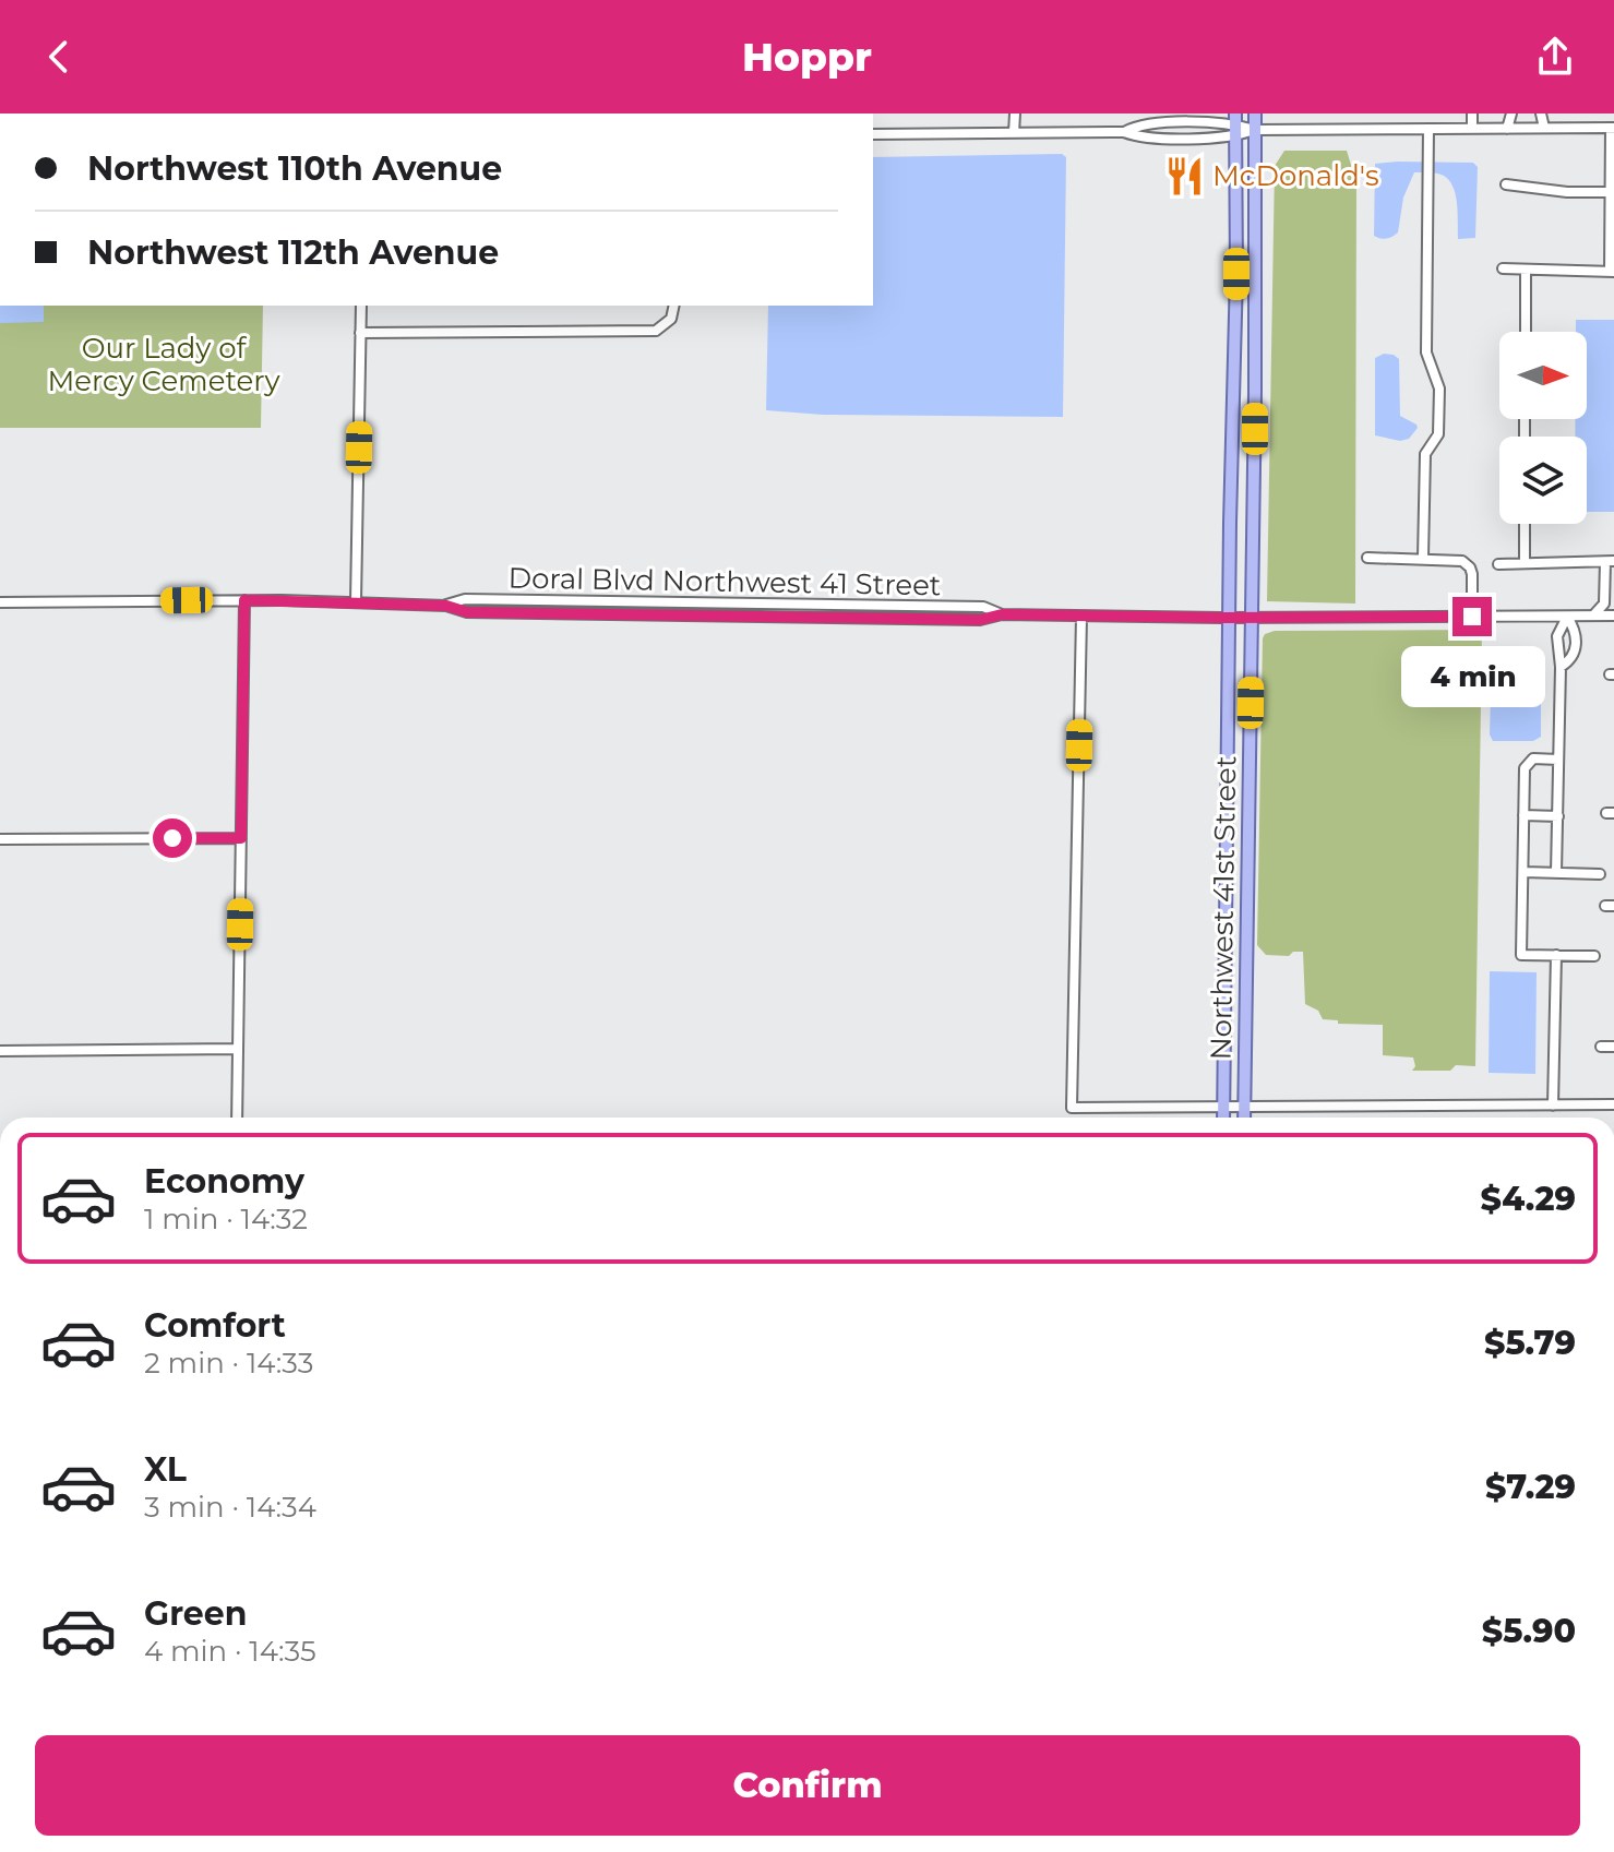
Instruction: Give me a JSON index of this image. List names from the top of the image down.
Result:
{
  "streets": {
    "main road": ["Northwest 41st Street"],
    "street": ["Doral Blvd Northwest 41 Street"]
  },
  "crossings": [
    ["Doral Blvd Northwest 41 Street", "Northwest 41st Street"]
  ],
  "parks": ["Our Lady of Mercy Cemetery"],
  "places": {
    "restaurant": ["McDonald's"]
  },
  "north": "right",
  "page": {
    "header": "Hoppr",
    "banner": ["Northwest 110th Avenue", "Northwest 112th Avenue"],
    "bubble": "4 min",
    "list": [
      {
        "name": "Economy",
        "note": "1 min · 14:32",
        "value": "$4.29"
      },
      {
        "name": "Comfort",
        "note": "2 min · 14:33",
        "value": "$5.79"
      },
      {
        "name": "XL",
        "note": "3 min · 14:34",
        "value": "$7.29"
      },
      {
        "name": "Green",
        "note": "4 min · 14:35",
        "value": "$5.90"
      }
    ],
    "buttons": "Confirm"
  }
}
